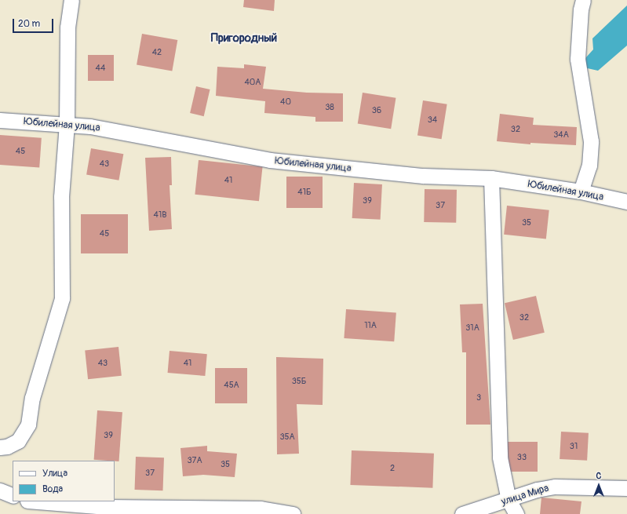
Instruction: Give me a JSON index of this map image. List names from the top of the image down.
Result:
{
  "streets": {
    "street": ["Юбилейная улица", "улица Мира"]
  },
  "districts": ["Пригородный"],
  "house_numbers": [
    "42",
    "44",
    "40А",
    "40",
    "38",
    "36",
    "34",
    "32",
    "34А",
    "45",
    "43",
    "41",
    "41Б",
    "39",
    "37",
    "41В",
    "35",
    "45",
    "32",
    "11А",
    "31А",
    "43",
    "41",
    "35Б",
    "45А",
    "3",
    "39",
    "35А",
    "31",
    "33",
    "37А",
    "35",
    "2",
    "37"
  ],
  "legend": ["Улица", "Вода"],
  "scale_bar": "20 m",
  "north": "top"
}
